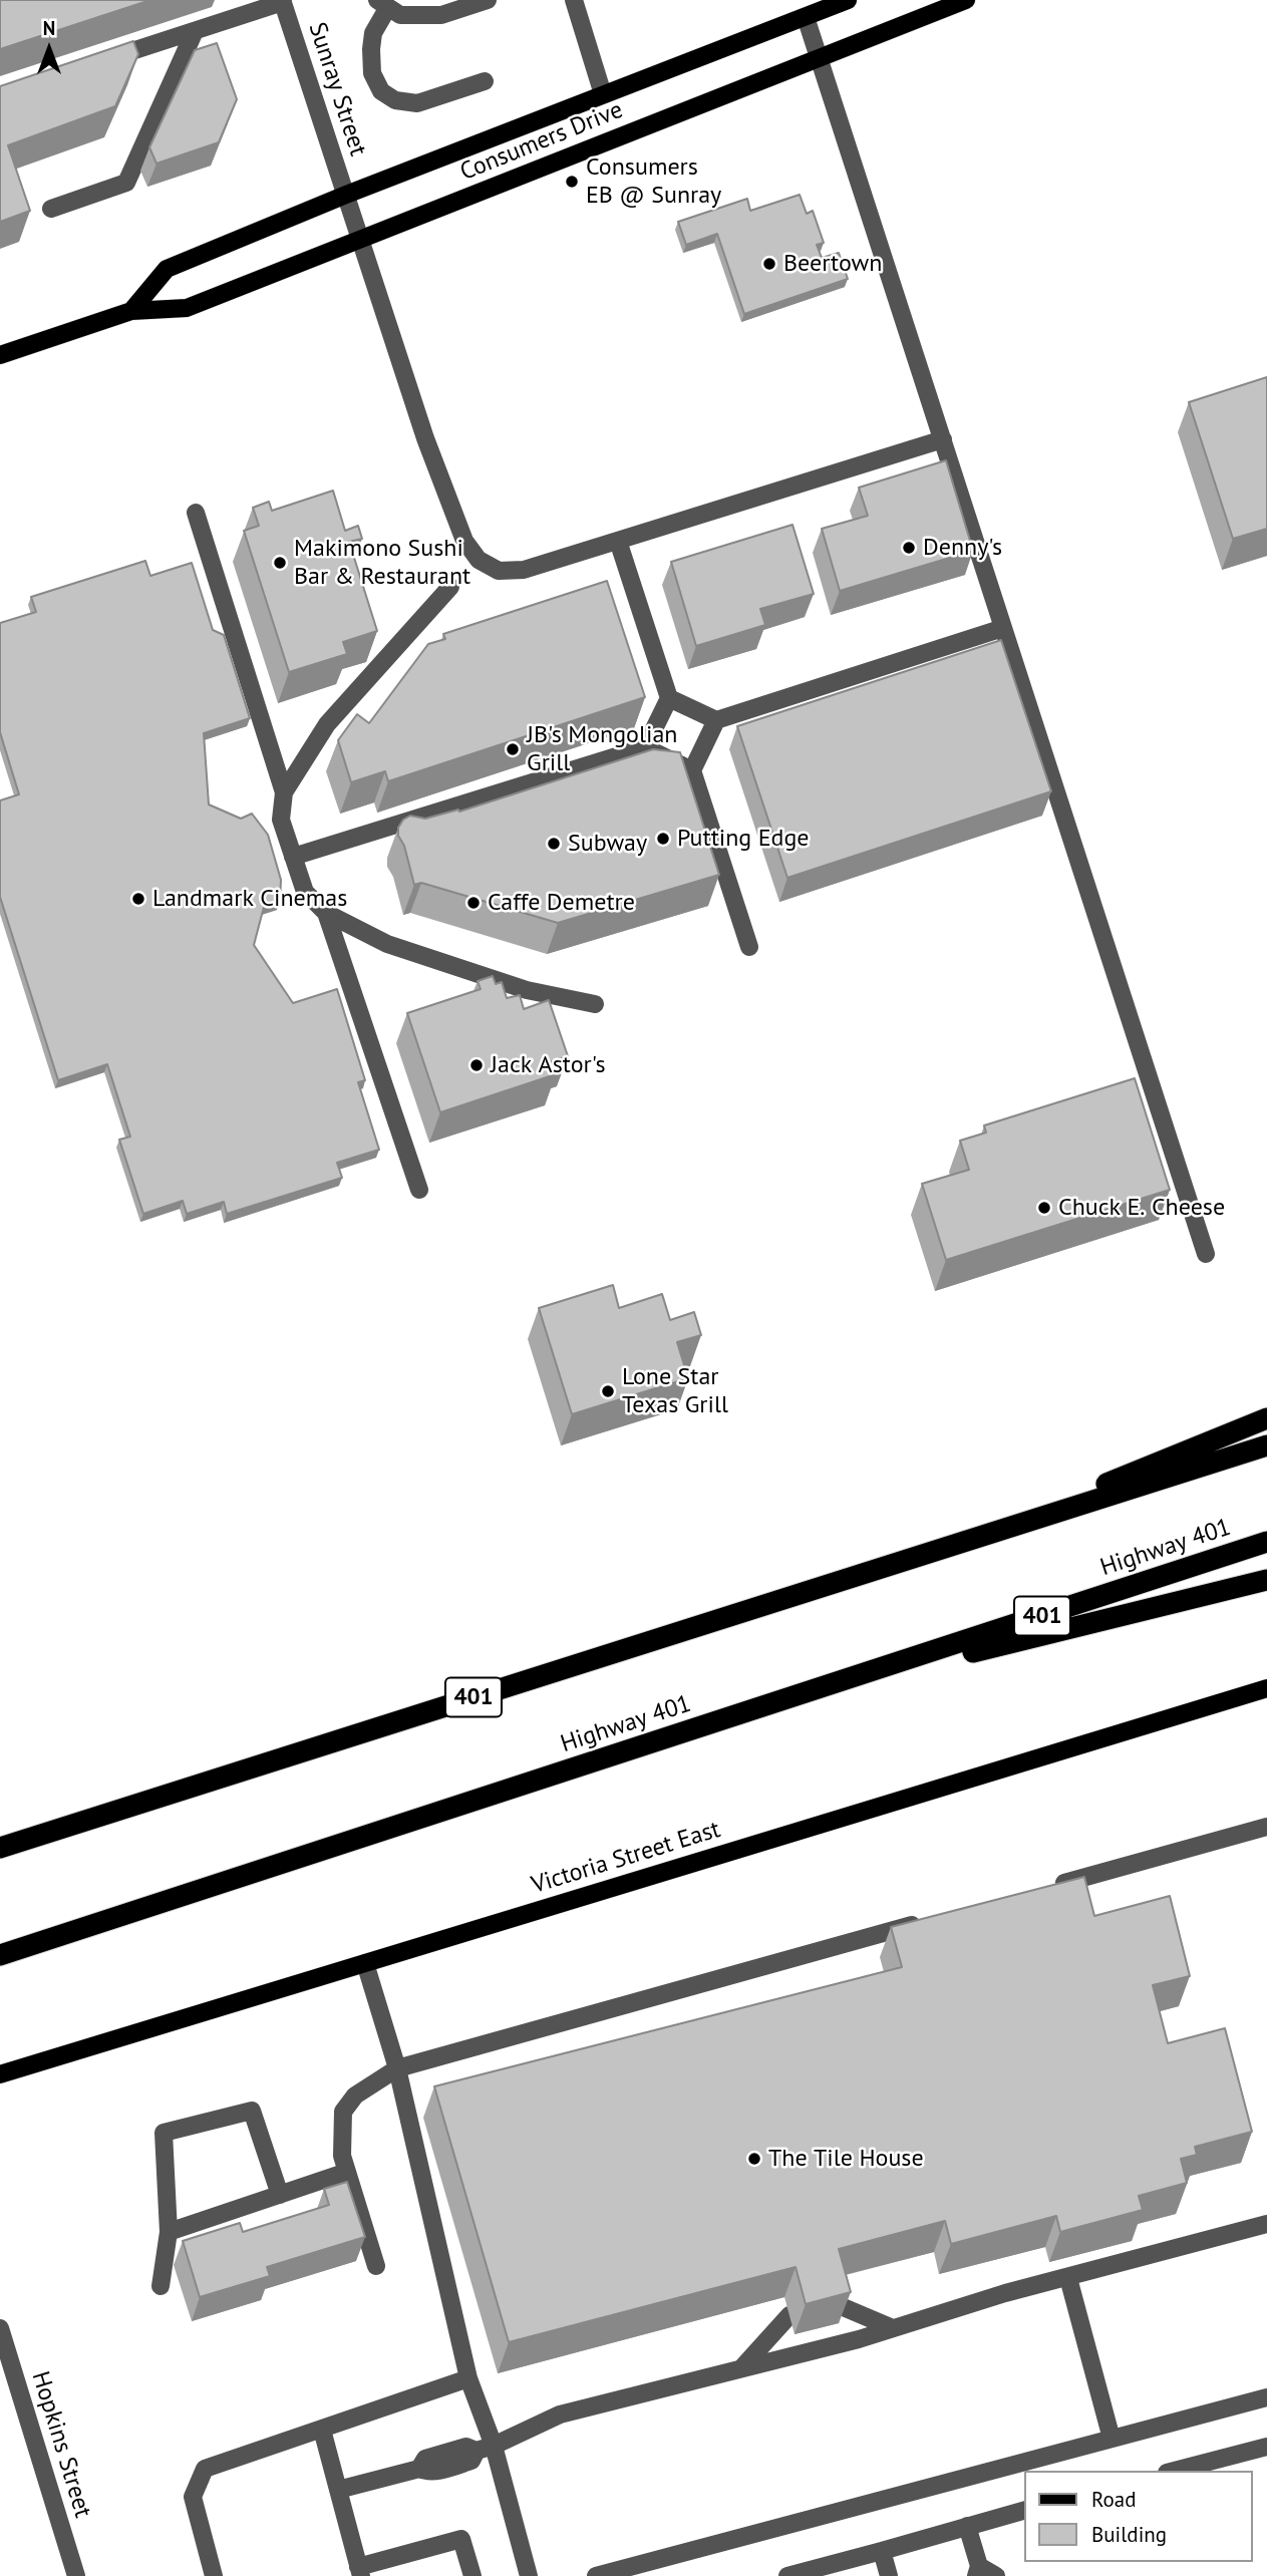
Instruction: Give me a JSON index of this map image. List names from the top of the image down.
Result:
{
  "streets": {
    "highway": ["Highway 401", "401"],
    "main road": ["Consumers Drive", "Victoria Street East"],
    "street": ["Sunray Street", "Hopkins Street"]
  },
  "crossings": [
    ["Sunray Street", "Consumers Drive"]
  ],
  "places": [
    "Consumers EB @ Sunray",
    "Beertown",
    "Denny's",
    "Makimono Sushi Bar & Restaurant",
    "JB's Mongolian Grill",
    "Putting Edge",
    "Subway",
    "Landmark Cinemas",
    "Caffe Demetre",
    "Jack Astor's",
    "Chuck E. Cheese",
    "Lone Star Texas Grill",
    "The Tile House"
  ],
  "legend": ["Road", "Building"],
  "north": "top"
}
